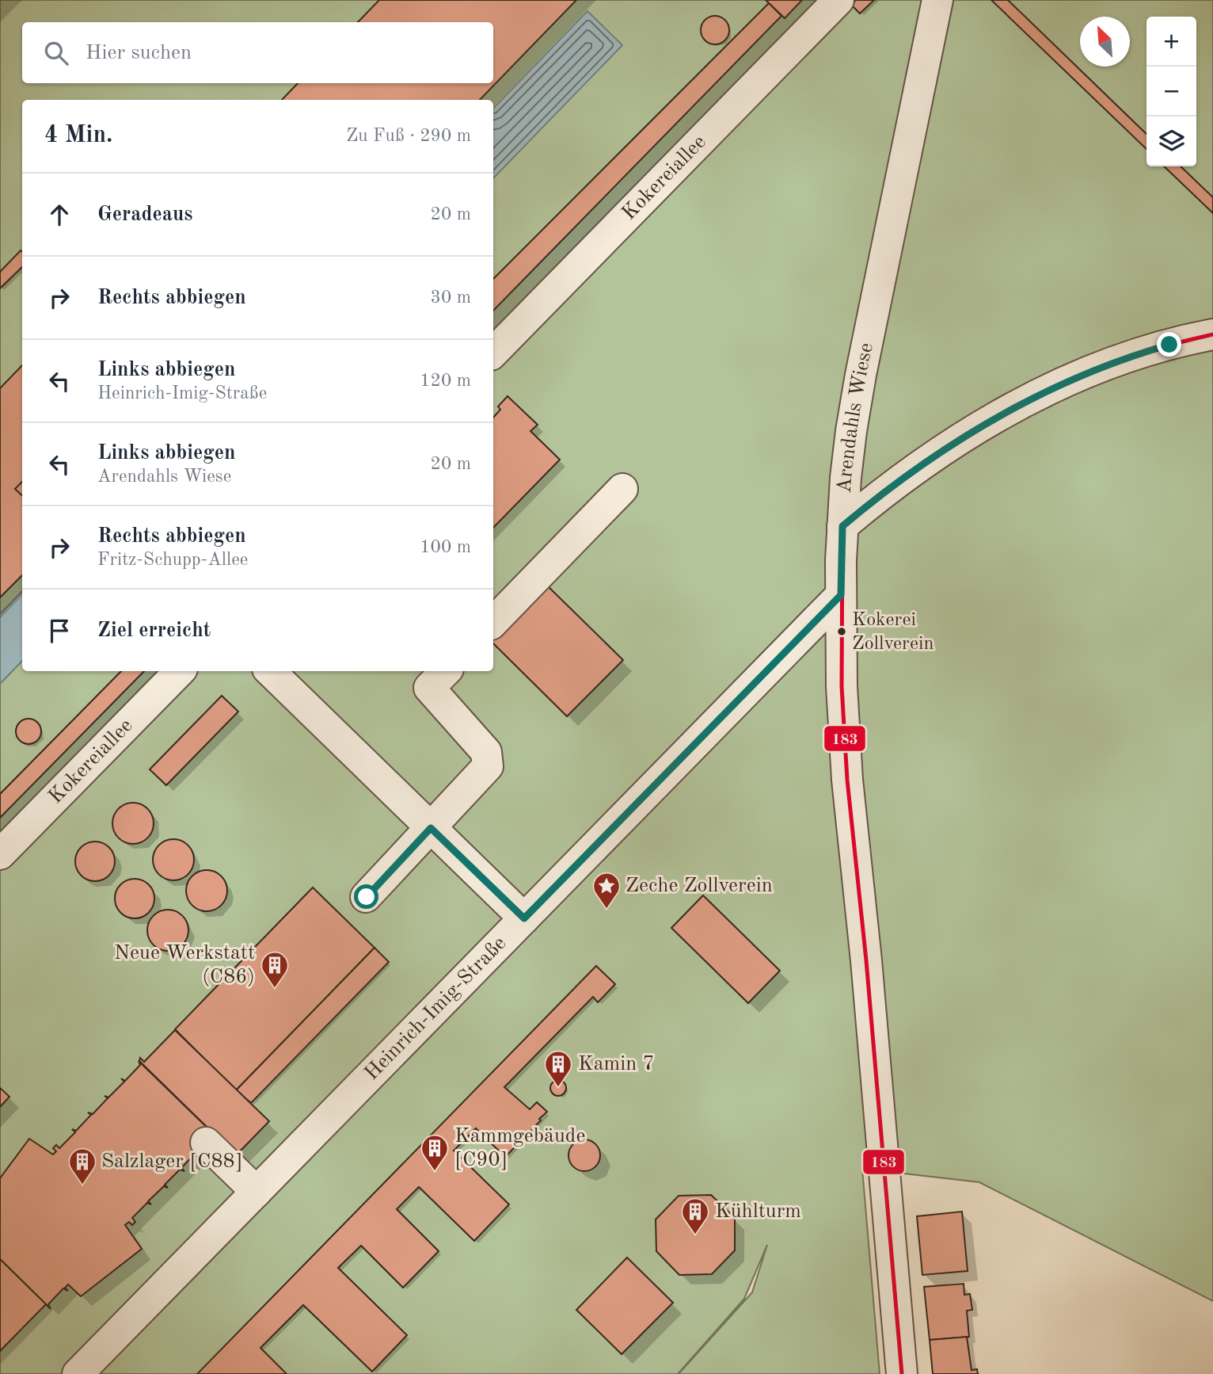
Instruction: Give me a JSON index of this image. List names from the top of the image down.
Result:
{
  "streets": {
    "street": ["Kokereiallee", "Arendahls Wiese", "Heinrich-Imig-Straße"]
  },
  "crossings": [
    ["Arendahls Wiese", "Heinrich-Imig-Straße"]
  ],
  "places": {
    "other": ["Kokerei Zollverein"],
    "place": ["Zeche Zollverein"],
    "building": [
      "Neue Werkstatt (C86)",
      "Kamin 7",
      "Kammgebäude [C90]",
      "Salzlager [C88]",
      "Kühlturm"
    ]
  },
  "lines": ["transit line 183"],
  "north": "top left",
  "page": {
    "map_buttons": ["+", "−"],
    "search": "Hier suchen",
    "heading": ["4 Min.", "Zu Fuß · 290 m"],
    "list": [
      ["Geradeaus", "20 m"],
      ["Rechts abbiegen", "30 m"],
      ["Links abbiegen", "Heinrich-Imig-Straße", "120 m"],
      ["Links abbiegen", "Arendahls Wiese", "20 m"],
      ["Rechts abbiegen", "Fritz-Schupp-Allee", "100 m"],
      "Ziel erreicht"
    ]
  }
}
